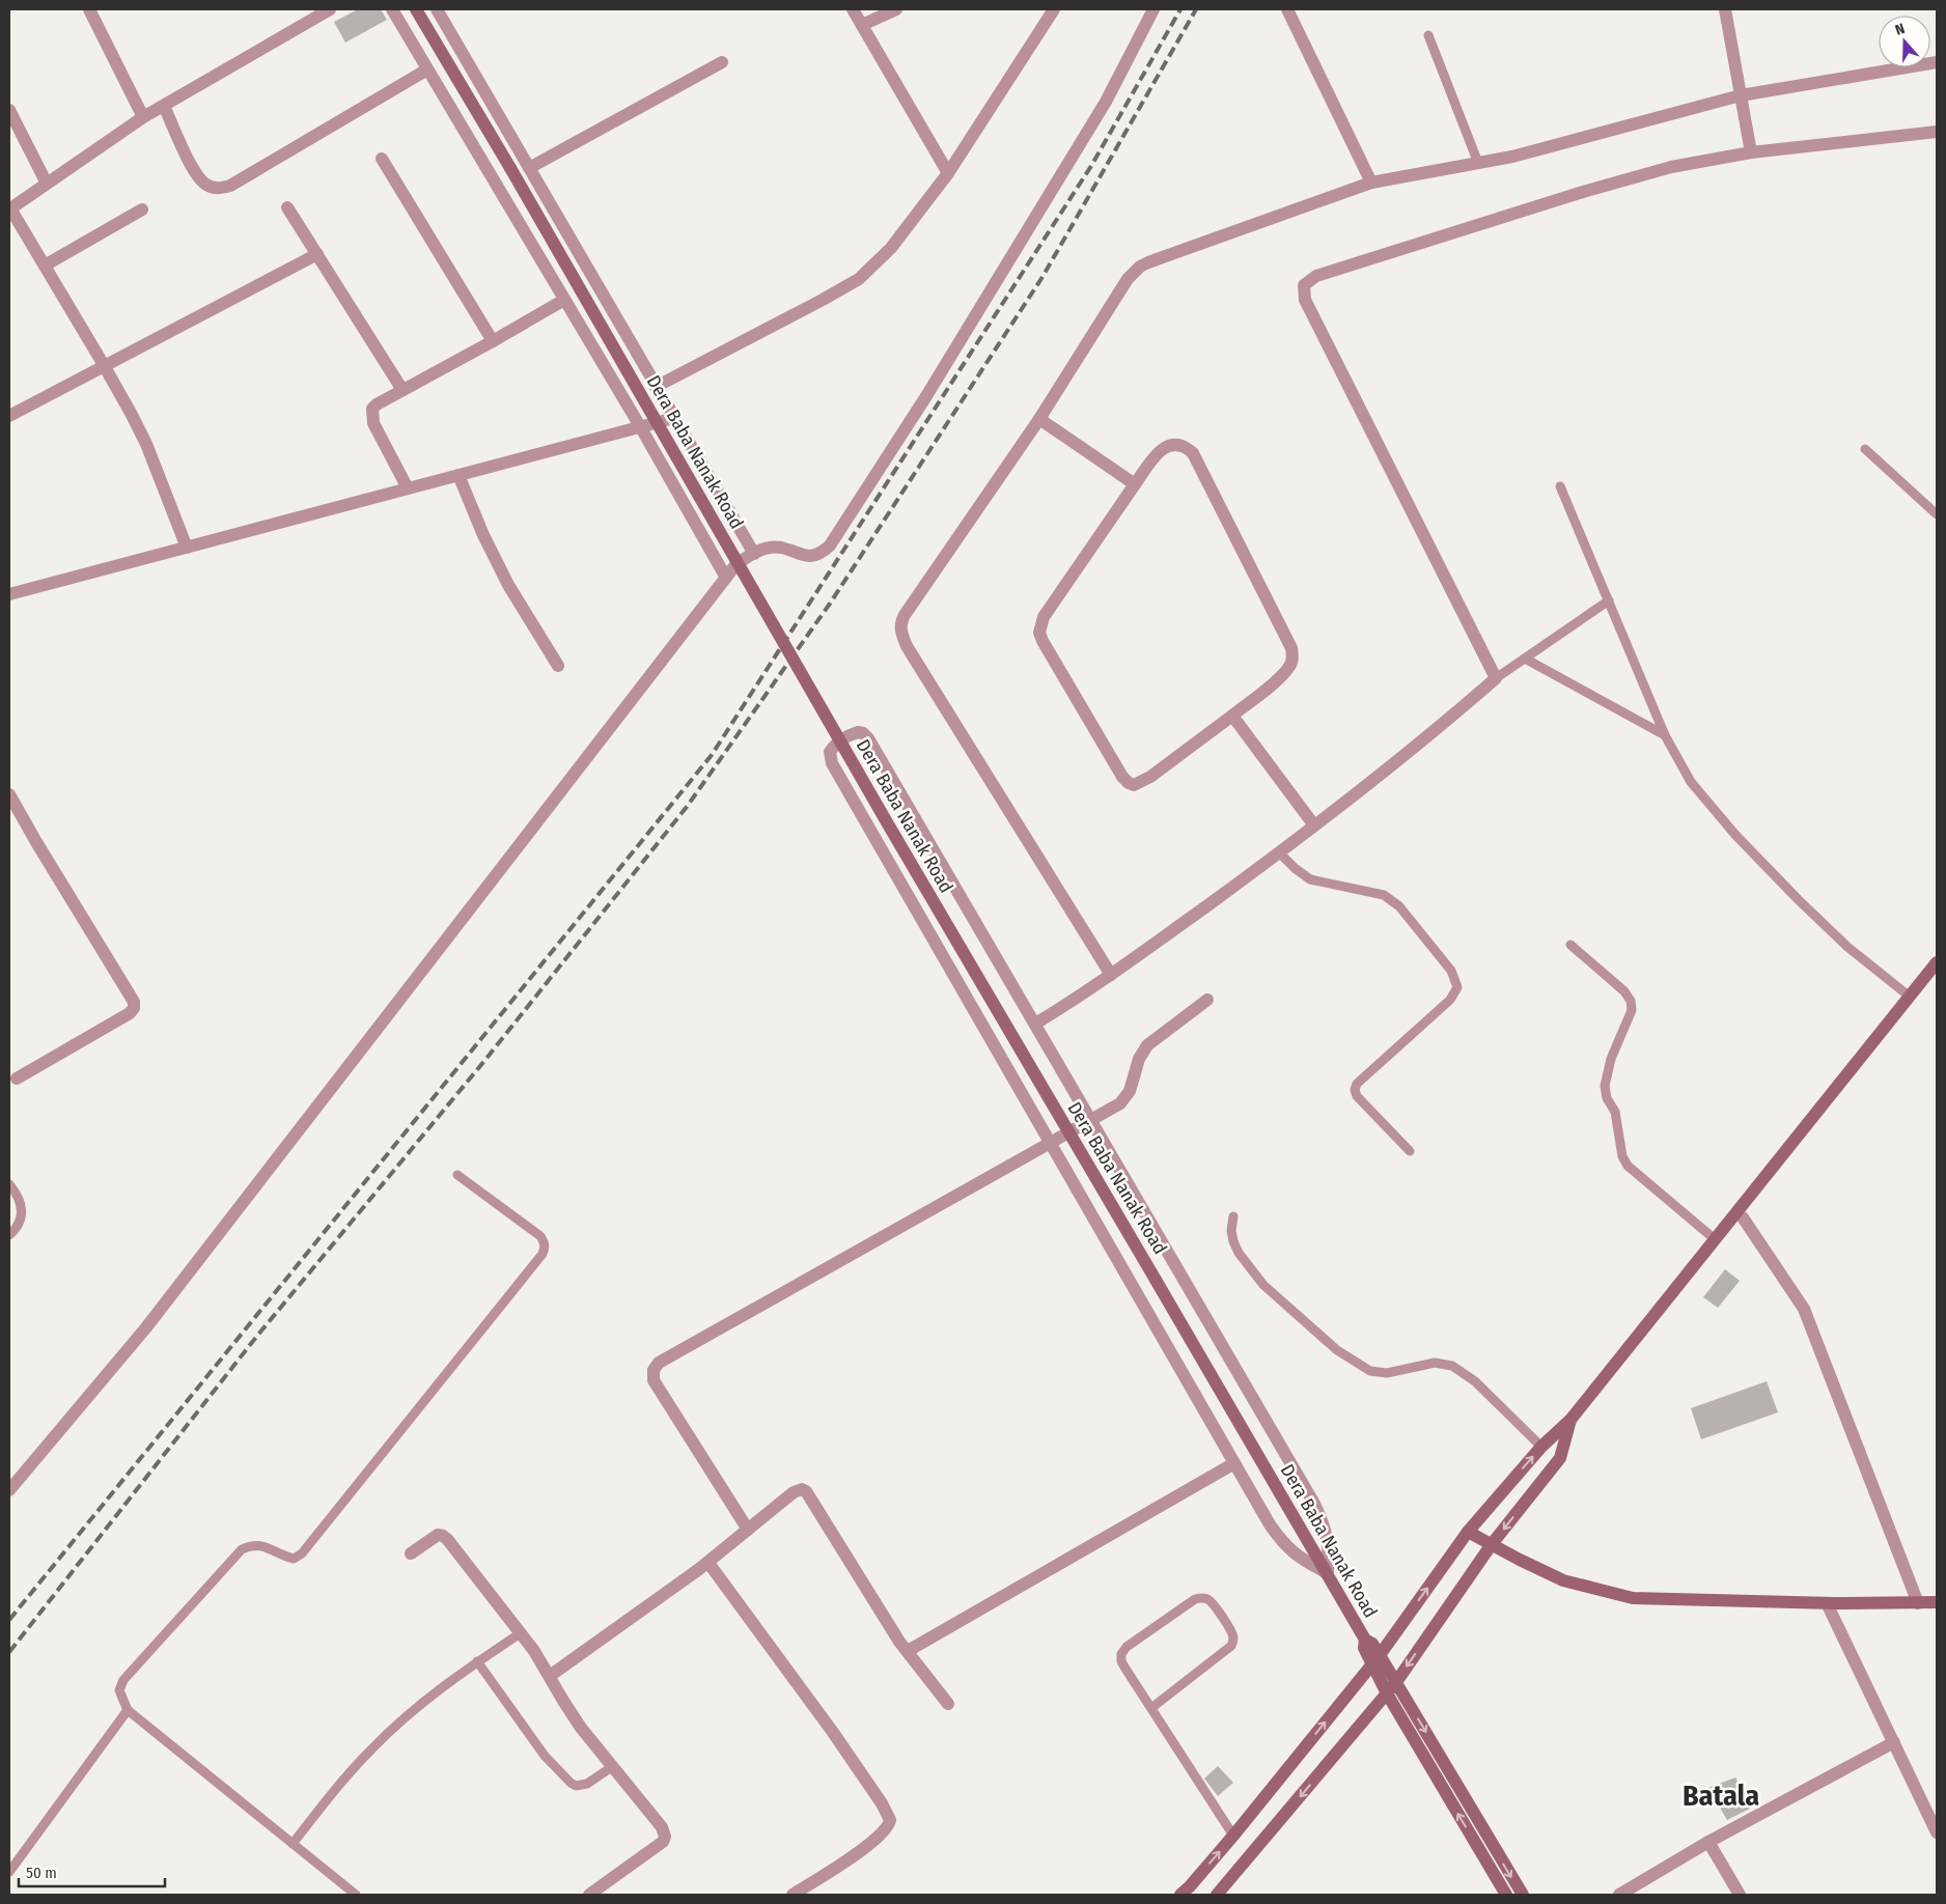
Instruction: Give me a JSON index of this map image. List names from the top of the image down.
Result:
{
  "streets": {
    "main road": ["Dera Baba Nanak Road"]
  },
  "districts": ["Batala"],
  "scale_bar": "50 m",
  "north": "top"
}
